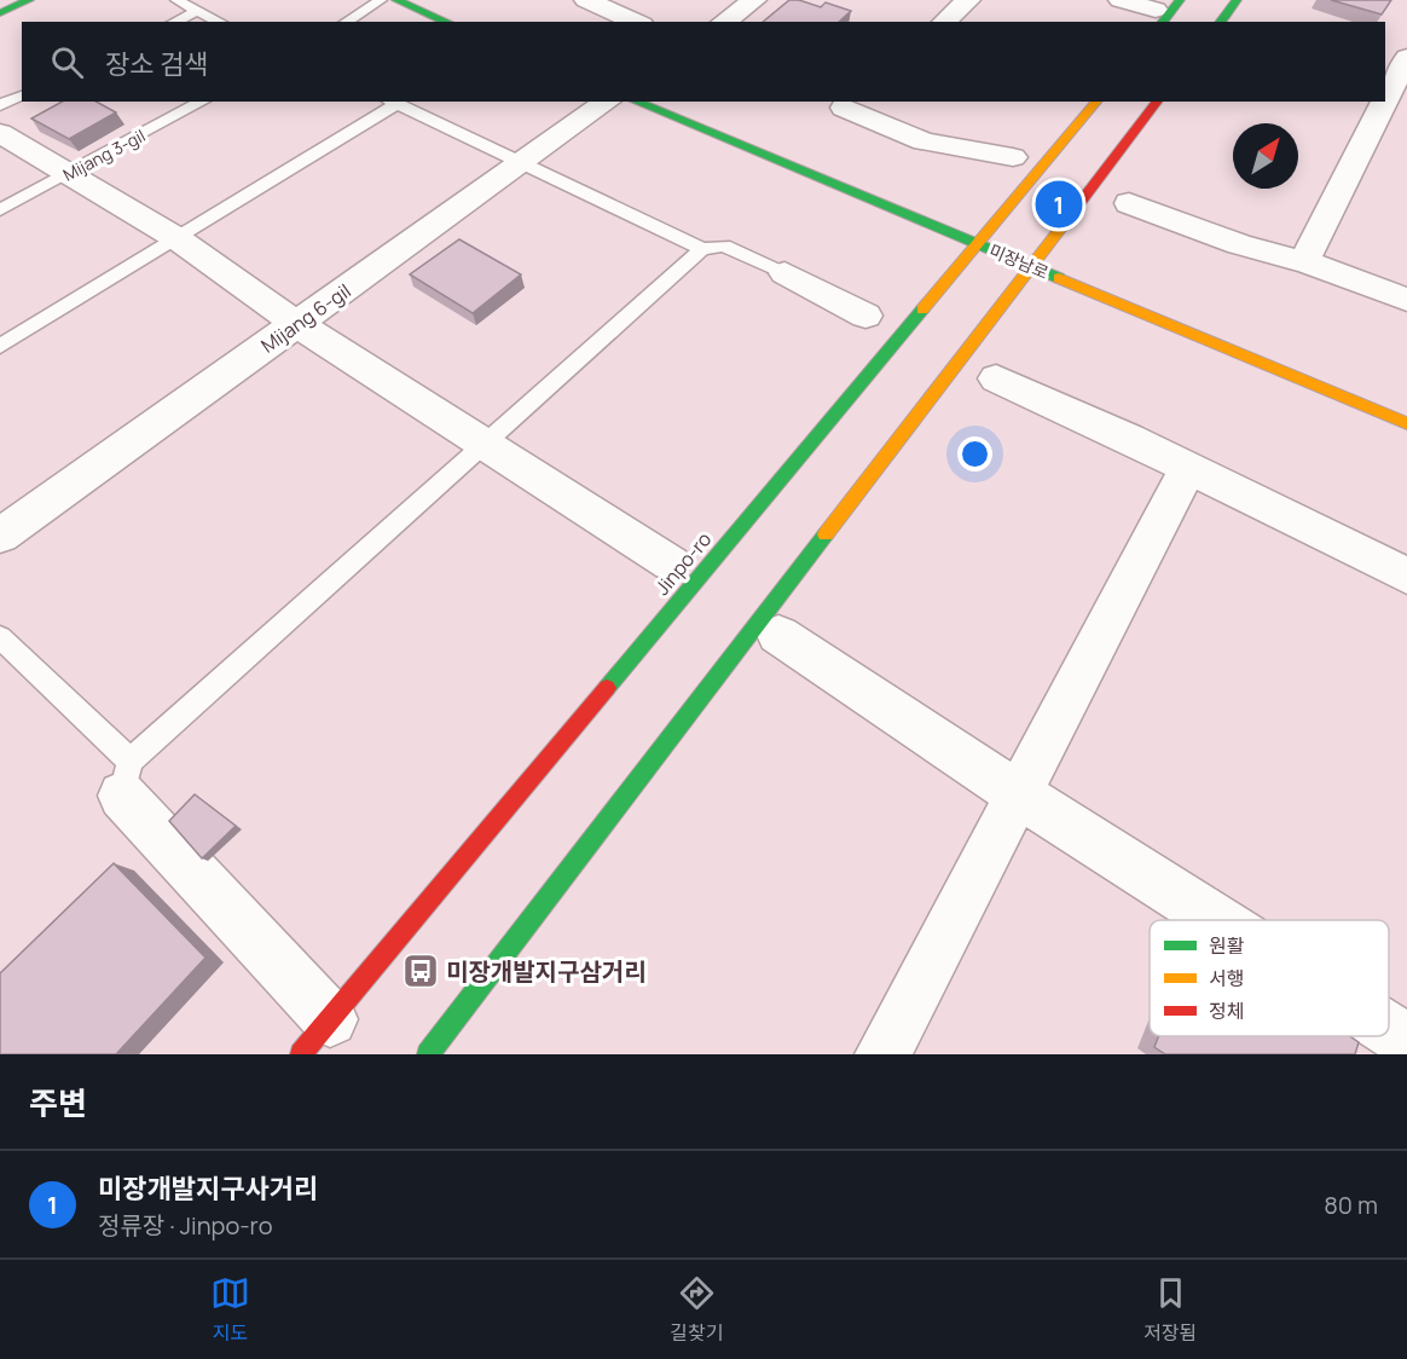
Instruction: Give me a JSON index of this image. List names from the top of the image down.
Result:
{
  "streets": {
    "street": ["미장남로", "Mijang 6-gil", "Jinpo-ro"],
    "lane": ["Mijang 3-gil"]
  },
  "crossings": [
    ["미장남로", "Jinpo-ro"]
  ],
  "places": {
    "bus stop": ["미장개발지구삼거리"]
  },
  "legend": ["원활", "서행", "정체"],
  "north": "top right",
  "page": {
    "search": "장소 검색",
    "pins": "1",
    "heading": "주변",
    "list": [
      {
        "mark": "1",
        "name": "미장개발지구사거리",
        "note": "정류장 · Jinpo-ro",
        "value": "80 m"
      }
    ],
    "nav": ["지도", "길찾기", "저장됨"]
  }
}
